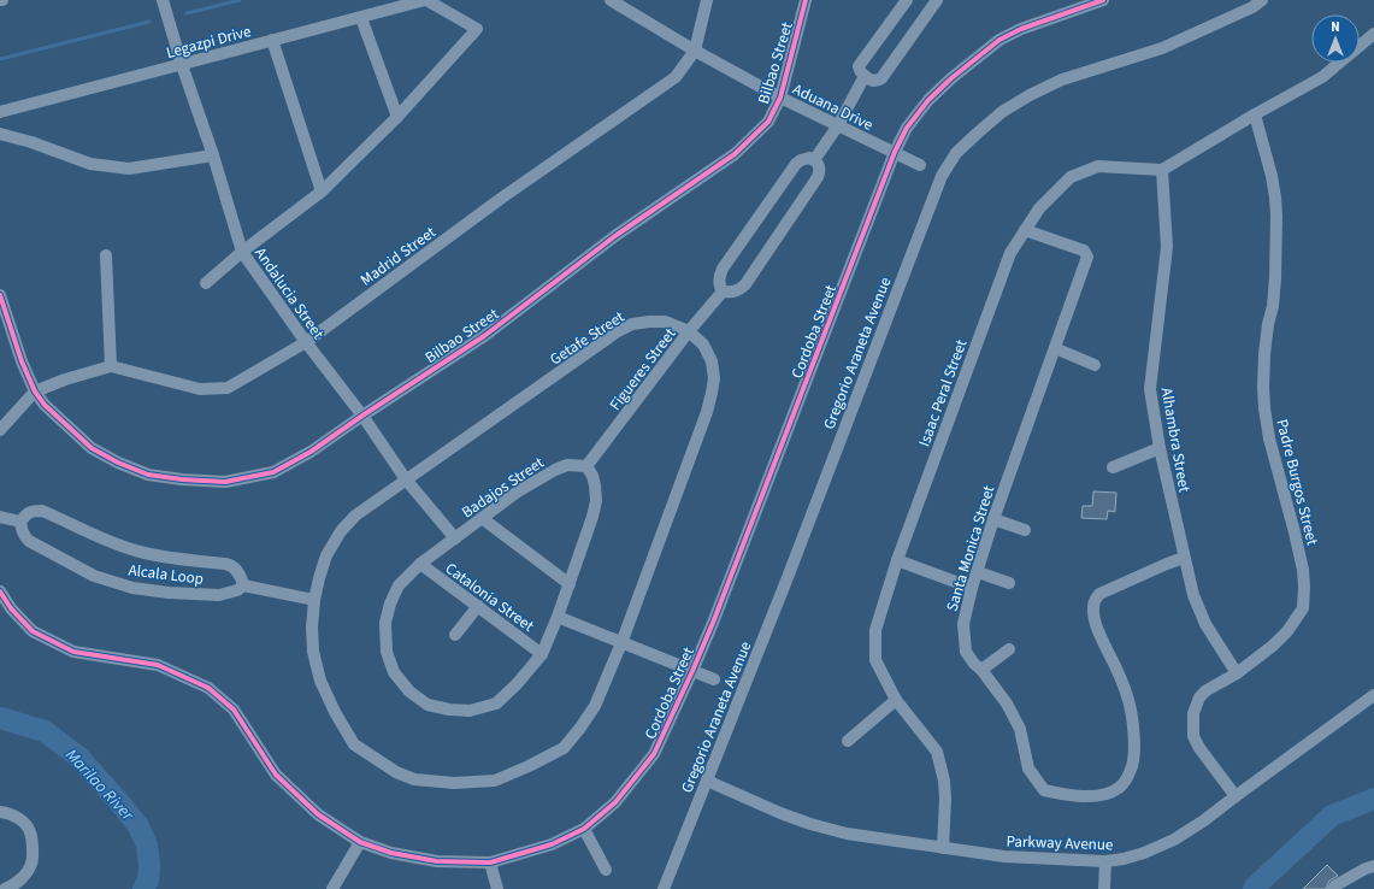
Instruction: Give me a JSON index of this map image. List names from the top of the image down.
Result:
{
  "streets": {
    "street": [
      "Legazpi Drive",
      "Bilbao Street",
      "Aduana Drive",
      "Madrid Street",
      "Andalucia Street",
      "Cordoba Street",
      "Getafe Street",
      "Gregorio Araneta Avenue",
      "Figueres Street",
      "Isaac Peral Street",
      "Alhambra Street",
      "Padre Burgos Street",
      "Badajos Street",
      "Santa Monica Street",
      "Alcala Loop",
      "Catalonia Street",
      "Parkway Avenue"
    ]
  },
  "crossings": [
    ["Legazpi Drive", "Andalucia Street"],
    ["Bilbao Street", "Aduana Drive"],
    ["Bilbao Street", "Andalucia Street"],
    ["Aduana Drive", "Madrid Street"],
    ["Aduana Drive", "Cordoba Street"],
    ["Madrid Street", "Andalucia Street"],
    ["Andalucia Street", "Getafe Street"],
    ["Andalucia Street", "Badajos Street"],
    ["Getafe Street", "Figueres Street"],
    ["Gregorio Araneta Avenue", "Parkway Avenue"],
    ["Figueres Street", "Badajos Street"],
    ["Isaac Peral Street", "Alhambra Street"],
    ["Isaac Peral Street", "Santa Monica Street"],
    ["Isaac Peral Street", "Parkway Avenue"],
    ["Alhambra Street", "Padre Burgos Street"],
    ["Alhambra Street", "Santa Monica Street"],
    ["Padre Burgos Street", "Parkway Avenue"],
    ["Badajos Street", "Catalonia Street"]
  ],
  "water": ["Marilao River"],
  "north": "top"
}
